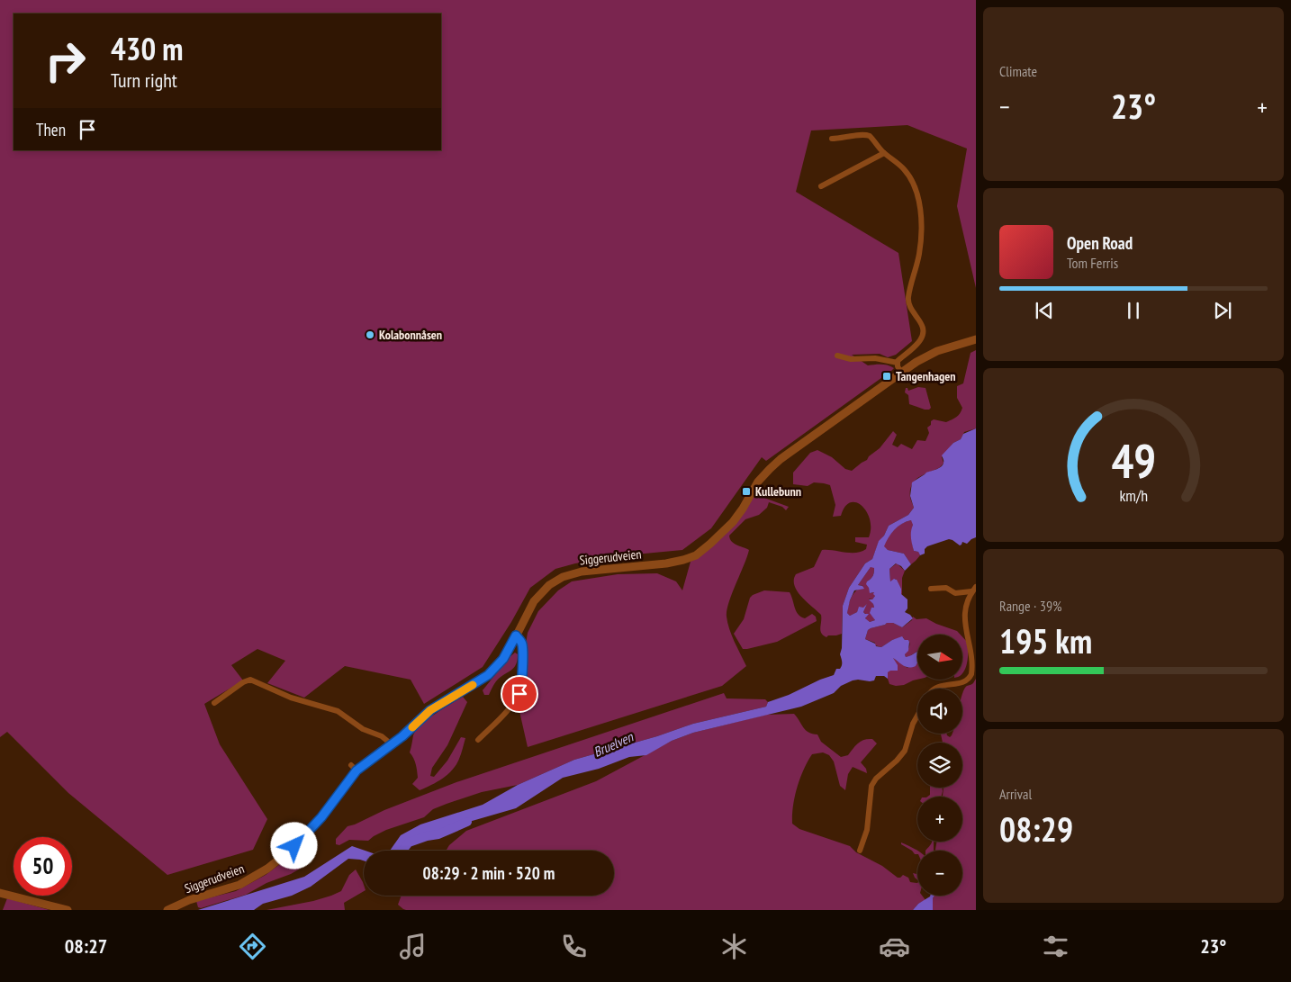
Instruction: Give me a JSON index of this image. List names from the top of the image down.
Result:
{
  "streets": {
    "main road": ["Siggerudveien"]
  },
  "water": ["Bruelven"],
  "places": {
    "other": ["Kolabonnåsen"],
    "transit": ["Tangenhagen", "Kullebunn"]
  },
  "north": "right",
  "page": {
    "tile": [
      "Climate",
      ["Range · 39%", "195 km"],
      ["Arrival", "08:29"]
    ],
    "turn": ["430 m", "Turn right"],
    "heat": ["−", "23°", "+"],
    "then": "Then",
    "song": ["Open Road", "Tom Ferris"],
    "map_buttons": ["+", "−"],
    "limit": "50",
    "trip": "08:29 · 2 min · 520 m",
    "tabs": ["08:27", "23°"],
    "gauge": ["49", "km/h"]
  }
}
